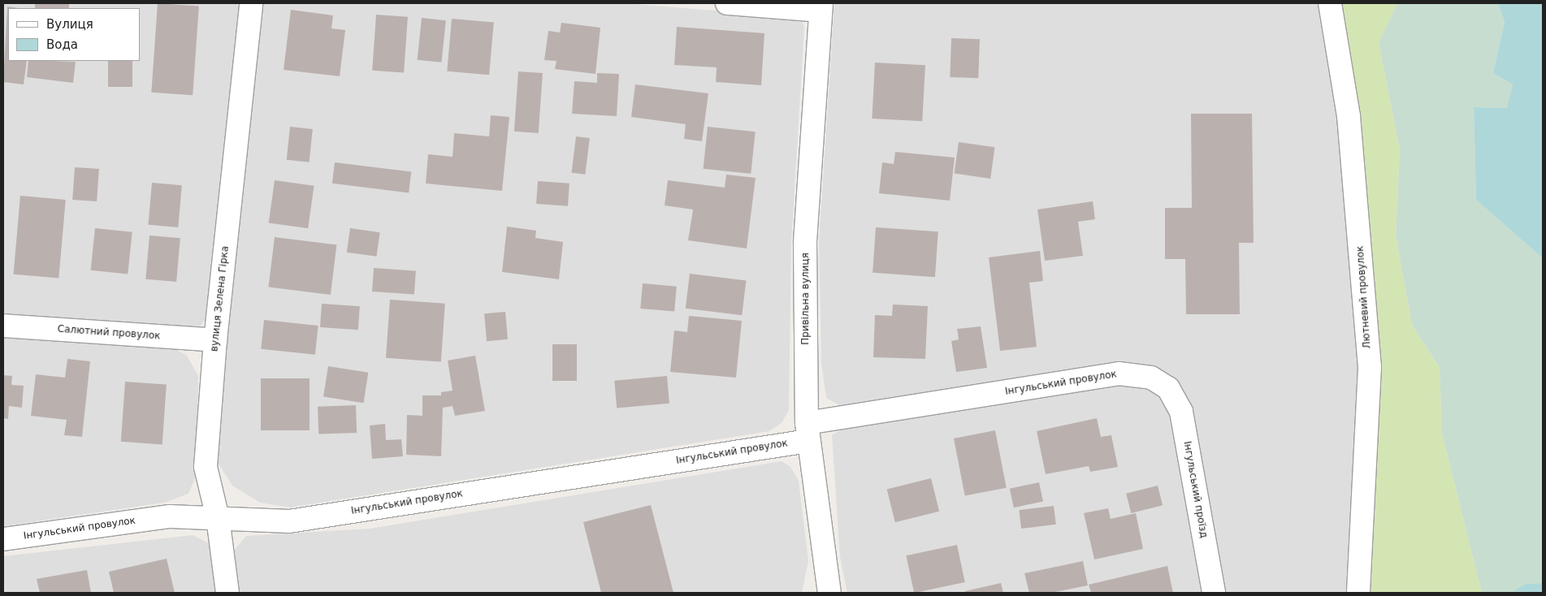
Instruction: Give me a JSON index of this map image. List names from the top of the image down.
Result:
{
  "streets": {
    "street": [
      "Лютневий провулок",
      "вулиця Зелена Гірка",
      "Привільна вулиця",
      "Салютний провулок",
      "Інгульський провулок",
      "Інгульський проїзд"
    ]
  },
  "crossings": [
    ["вулиця Зелена Гірка", "Салютний провулок"],
    ["вулиця Зелена Гірка", "Інгульський провулок"],
    ["Привільна вулиця", "Інгульський провулок"],
    ["Інгульський провулок", "Інгульський проїзд"]
  ],
  "legend": ["Вулиця", "Вода"]
}
